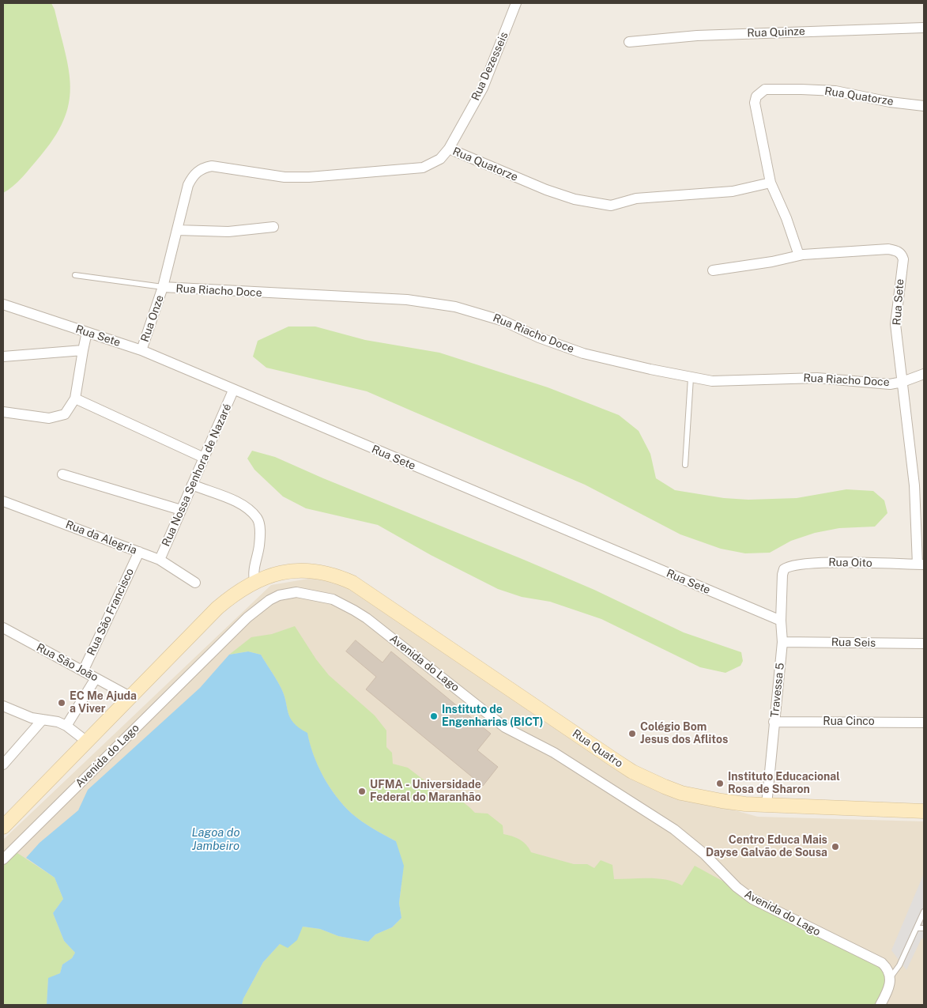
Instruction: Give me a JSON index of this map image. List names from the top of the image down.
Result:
{
  "streets": {
    "main road": ["Rua Quatro"],
    "street": [
      "Rua Quinze",
      "Rua Dezesseis",
      "Rua Quatorze",
      "Rua Riacho Doce",
      "Rua Sete",
      "Rua Onze",
      "Rua Nossa Senhora de Nazaré",
      "Rua da Alegria",
      "Rua Oito",
      "Rua São Francisco",
      "Rua Seis",
      "Rua São João",
      "Avenida do Lago",
      "Travessa 5",
      "Rua Cinco"
    ]
  },
  "crossings": [
    ["Rua Dezesseis", "Rua Quatorze"],
    ["Rua Quatorze", "Rua Onze"],
    ["Rua Riacho Doce", "Rua Sete"],
    ["Rua Riacho Doce", "Rua Onze"],
    ["Rua Sete", "Rua Onze"],
    ["Rua Sete", "Rua Nossa Senhora de Nazaré"],
    ["Rua Sete", "Rua Oito"],
    ["Rua Sete", "Travessa 5"],
    ["Rua Nossa Senhora de Nazaré", "Rua da Alegria"],
    ["Rua da Alegria", "Rua São Francisco"],
    ["Rua Oito", "Travessa 5"],
    ["Rua São Francisco", "Rua São João"],
    ["Rua Seis", "Travessa 5"],
    ["Rua São João", "Rua Quatro"],
    ["Travessa 5", "Rua Cinco"],
    ["Travessa 5", "Rua Quatro"]
  ],
  "water": ["Lagoa do Jambeiro"],
  "places": [
    "EC Me Ajuda a Viver",
    "Instituto de Engenharias (BICT)",
    "Colégio Bom Jesus dos Aflitos",
    "Instituto Educacional Rosa de Sharon",
    "UFMA - Universidade Federal do Maranhão",
    "Centro Educa Mais Dayse Galvão de Sousa"
  ]
}
